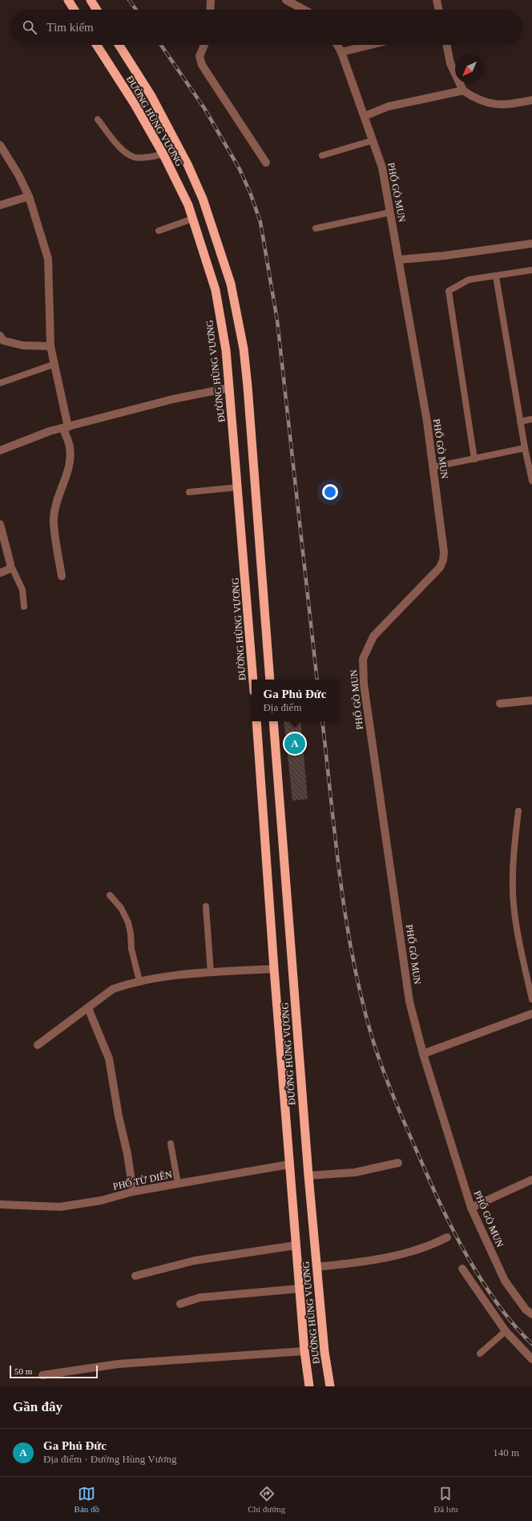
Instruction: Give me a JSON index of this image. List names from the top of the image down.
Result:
{
  "streets": {
    "highway": ["ĐƯỜNG HÙNG VƯƠNG"],
    "street": ["PHỐ GÒ MUN", "PHỐ TỪ DIÊN"]
  },
  "crossings": [
    ["ĐƯỜNG HÙNG VƯƠNG", "PHỐ TỪ DIÊN"]
  ],
  "scale_bar": "50 m",
  "north": "bottom left",
  "page": {
    "search": "Tìm kiếm",
    "popup": ["Ga Phủ Đức", "Địa điểm"],
    "pins": "A",
    "scale": "50 m",
    "heading": "Gần đây",
    "list": [
      {
        "mark": "A",
        "name": "Ga Phủ Đức",
        "note": "Địa điểm · Đường Hùng Vương",
        "value": "140 m"
      }
    ],
    "nav": ["Bản đồ", "Chỉ đường", "Đã lưu"]
  }
}
